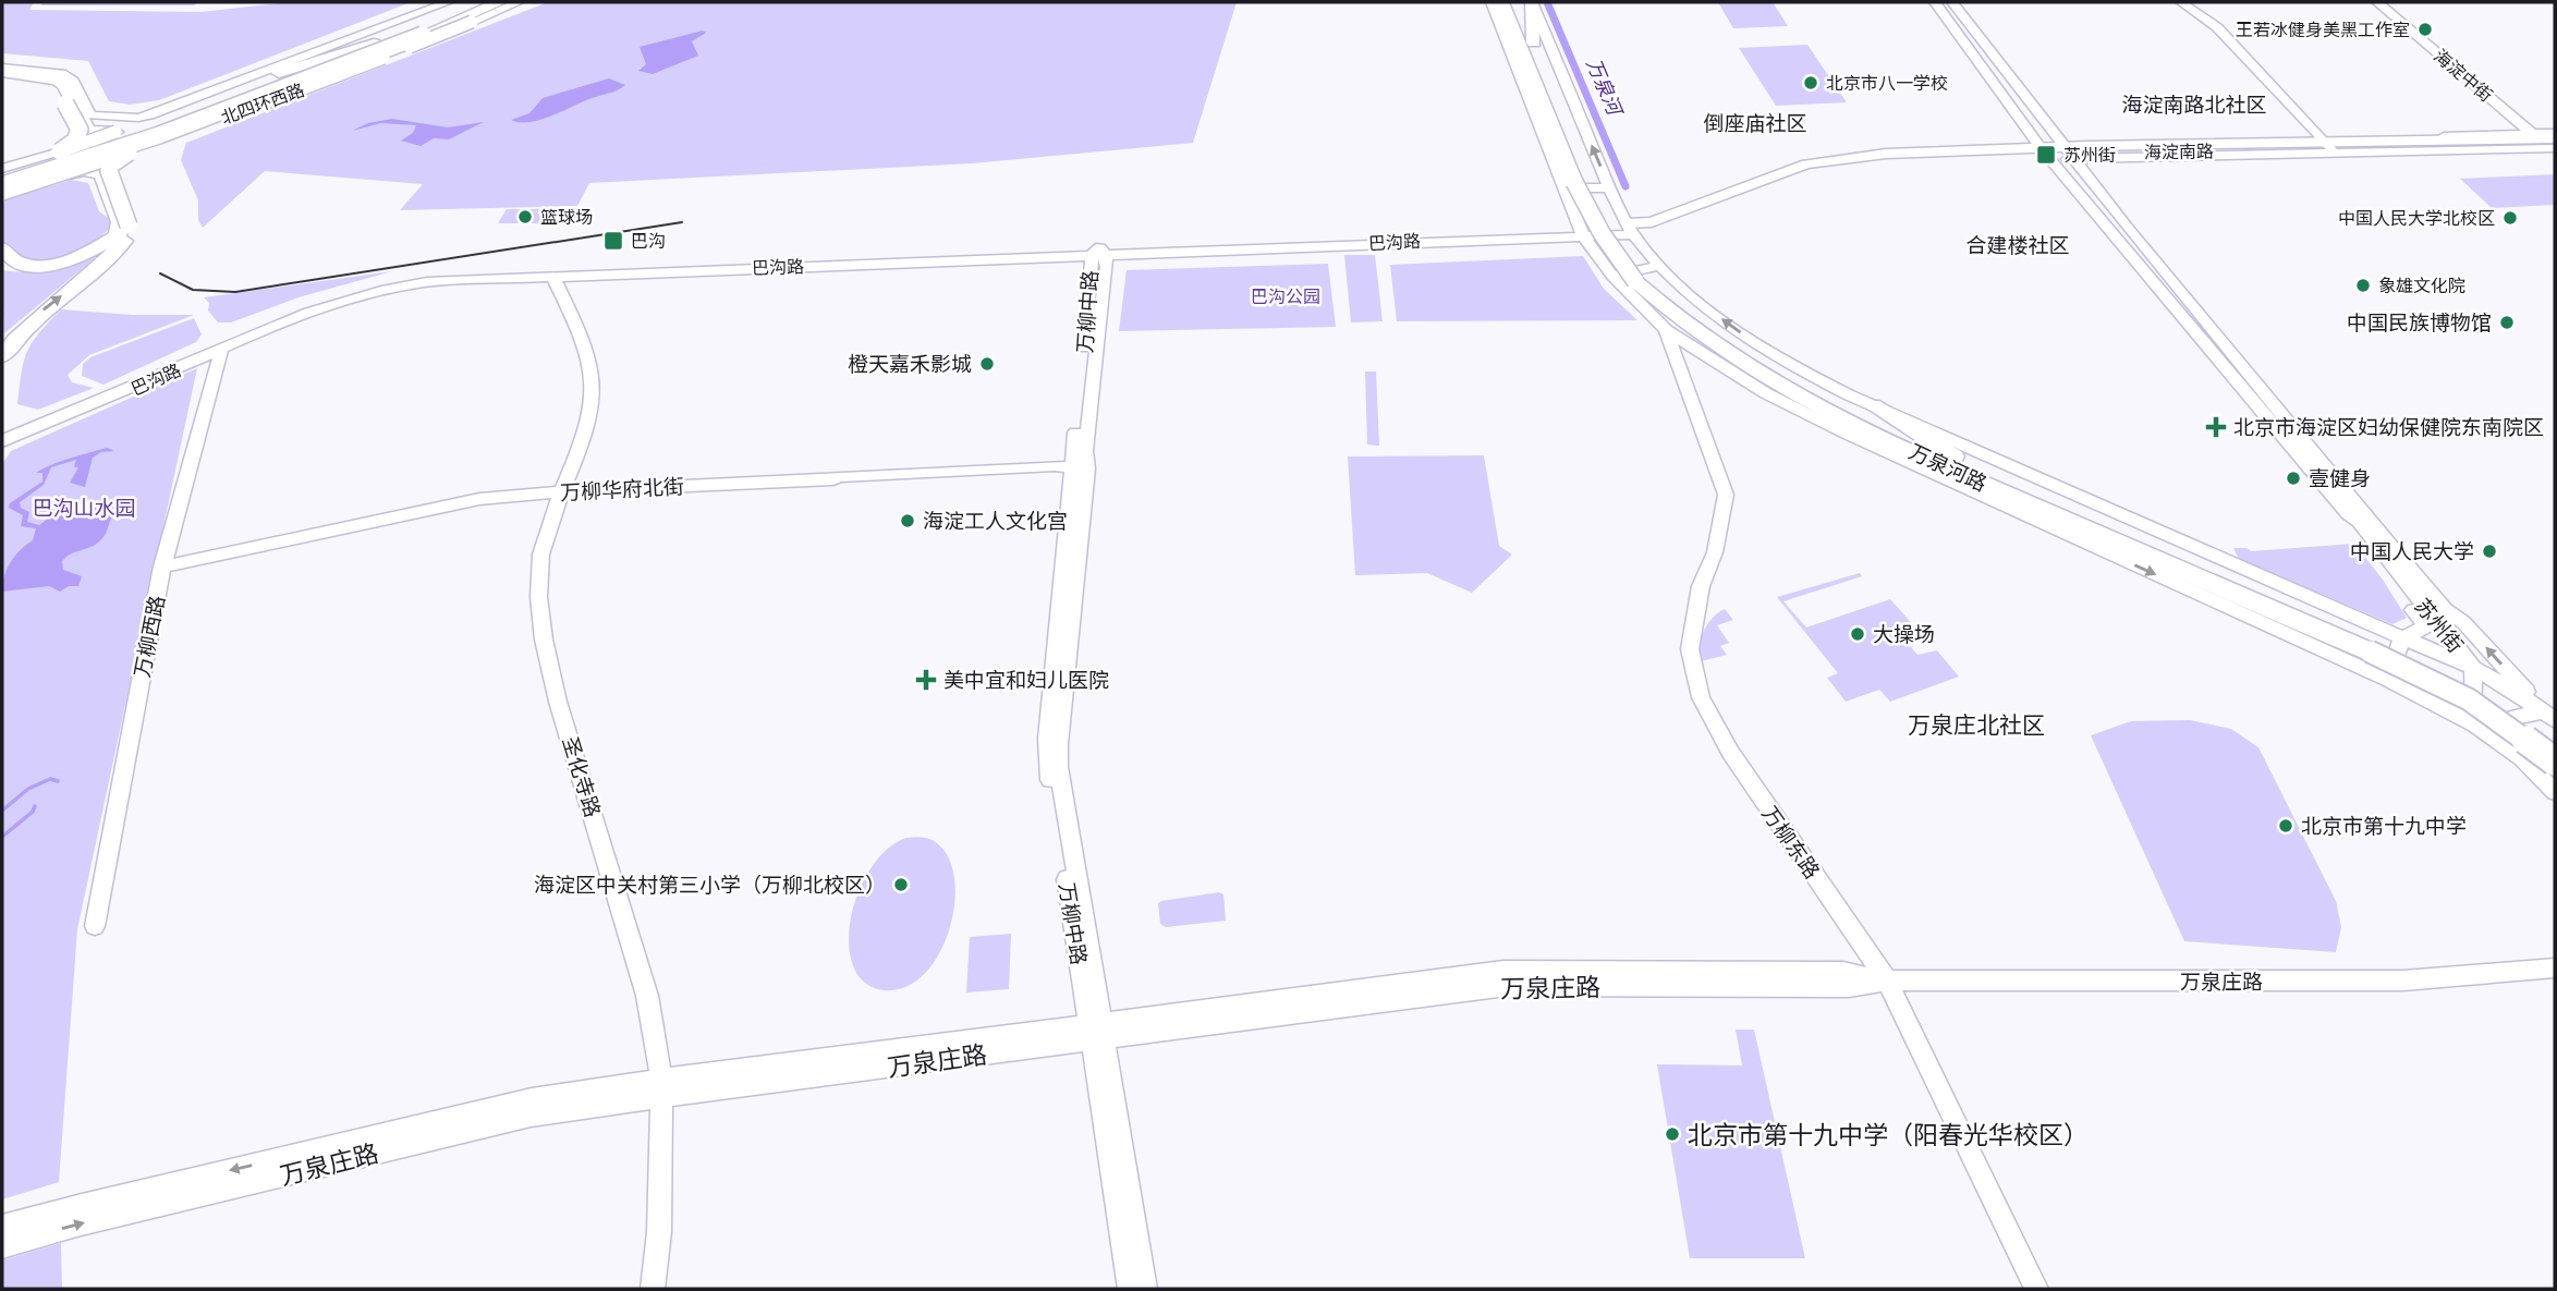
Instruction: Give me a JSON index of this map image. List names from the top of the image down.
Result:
{
  "streets": {
    "highway": ["北四环西路", "万泉河路"],
    "main road": ["海淀南路"],
    "street": [
      "海淀中街",
      "巴沟路",
      "万柳中路",
      "万柳华府北街",
      "苏州街",
      "万柳西路",
      "圣化寺路",
      "万柳东路",
      "万泉庄路"
    ]
  },
  "crossings": [
    ["海淀中街", "海淀南路"],
    ["海淀南路", "巴沟路"],
    ["海淀南路", "万泉河路"],
    ["海淀南路", "苏州街"],
    ["巴沟路", "万柳中路"],
    ["巴沟路", "万泉河路"],
    ["巴沟路", "万柳西路"],
    ["巴沟路", "圣化寺路"],
    ["万柳中路", "万柳华府北街"],
    ["万柳中路", "万泉庄路"],
    ["万泉河路", "苏州街"],
    ["万泉河路", "万柳东路"],
    ["万柳华府北街", "万柳西路"],
    ["万柳华府北街", "圣化寺路"],
    ["圣化寺路", "万泉庄路"],
    ["万柳东路", "万泉庄路"]
  ],
  "districts": [
    "海淀南路北社区",
    "倒座庙社区",
    "合建楼社区",
    "万泉庄北社区"
  ],
  "water": ["万泉河"],
  "parks": ["巴沟公园", "巴沟山水园"],
  "places": {
    "other": [
      "王若冰健身美黑工作室",
      "北京市八一学校",
      "篮球场",
      "中国人民大学北校区",
      "象雄文化院",
      "中国民族博物馆",
      "橙天嘉禾影城",
      "壹健身",
      "海淀工人文化宫",
      "中国人民大学",
      "大操场",
      "北京市第十九中学",
      "海淀区中关村第三小学（万柳北校区）",
      "北京市第十九中学（阳春光华校区）"
    ],
    "transit": ["苏州街", "巴沟"],
    "health": ["北京市海淀区妇幼保健院东南院区", "美中宜和妇儿医院"]
  }
}
